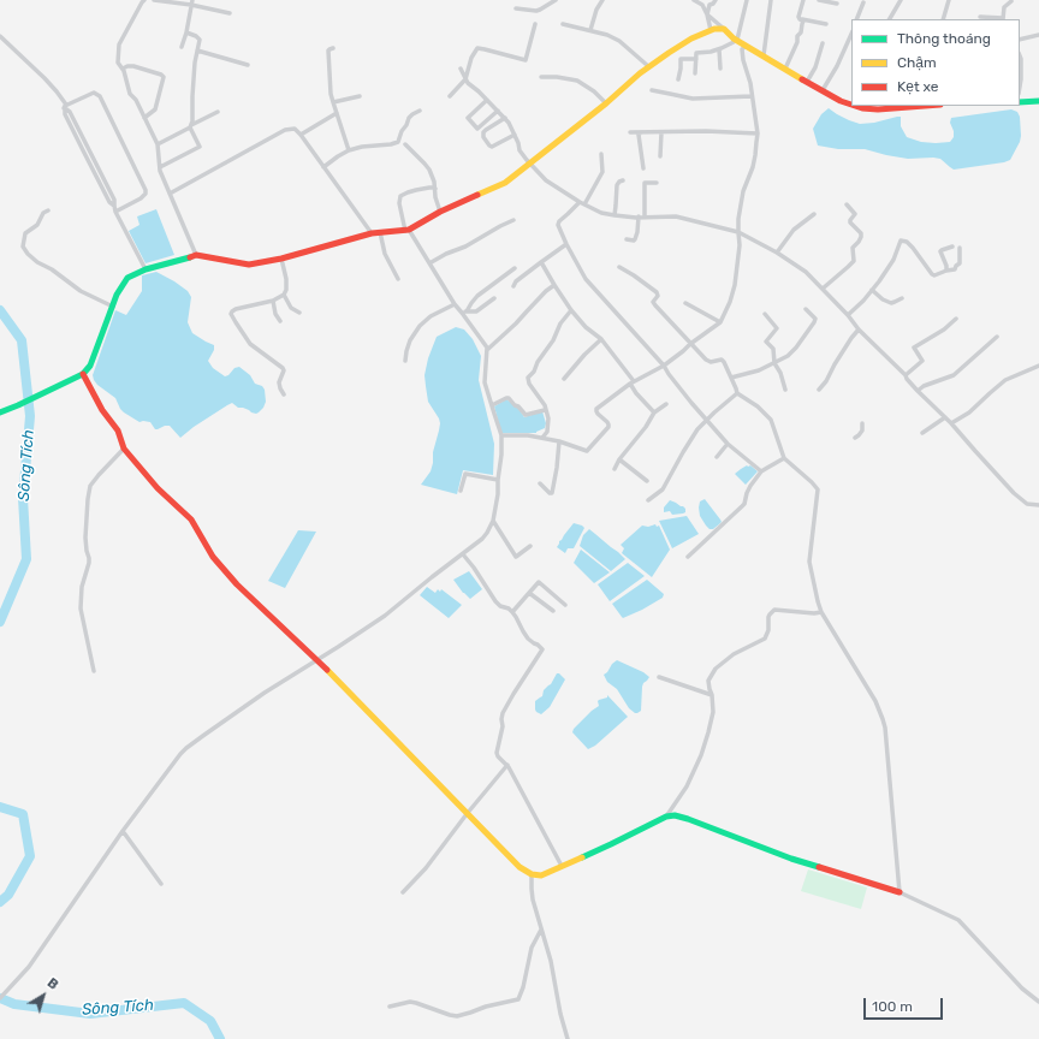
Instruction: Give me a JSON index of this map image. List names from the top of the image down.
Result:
{
  "water": ["Sông Tích"],
  "legend": ["Thông thoáng", "Chậm", "Kẹt xe"],
  "scale_bar": "100 m",
  "north": "top right"
}
